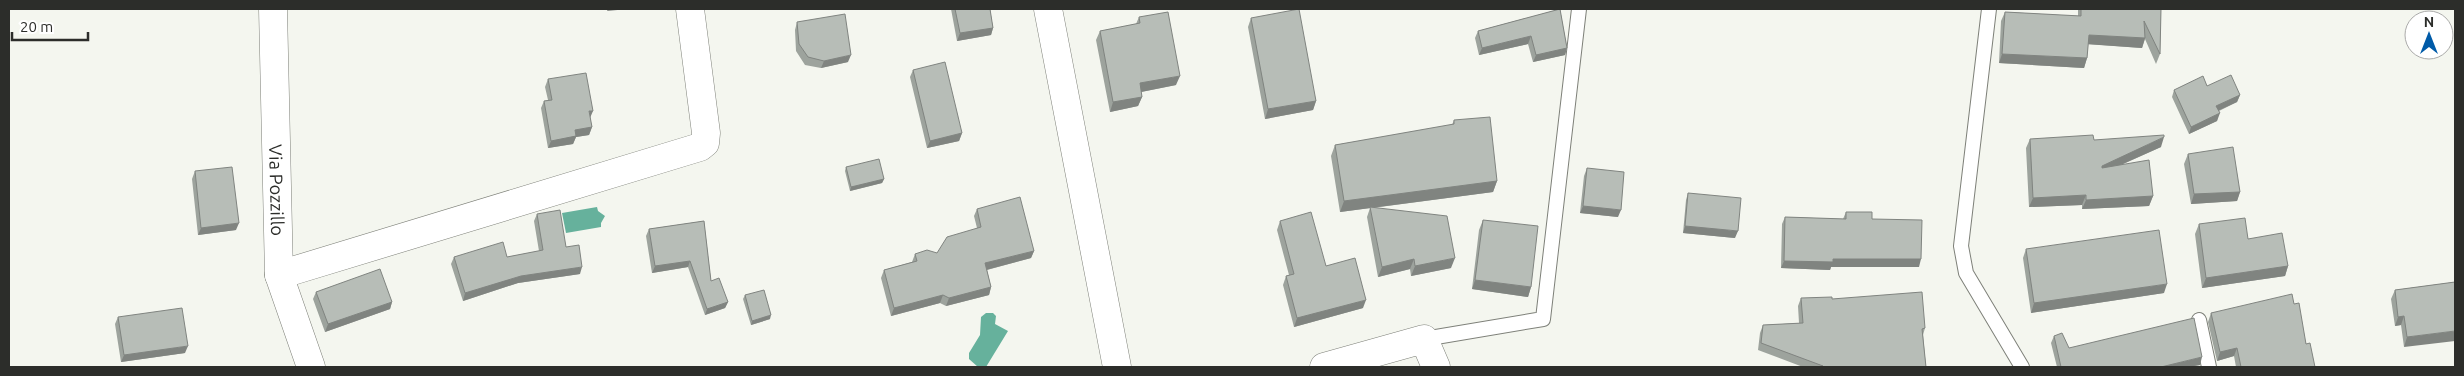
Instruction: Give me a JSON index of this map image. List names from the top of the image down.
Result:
{
  "streets": {
    "street": ["Via Pozzillo"]
  },
  "scale_bar": "20 m",
  "north": "top"
}
